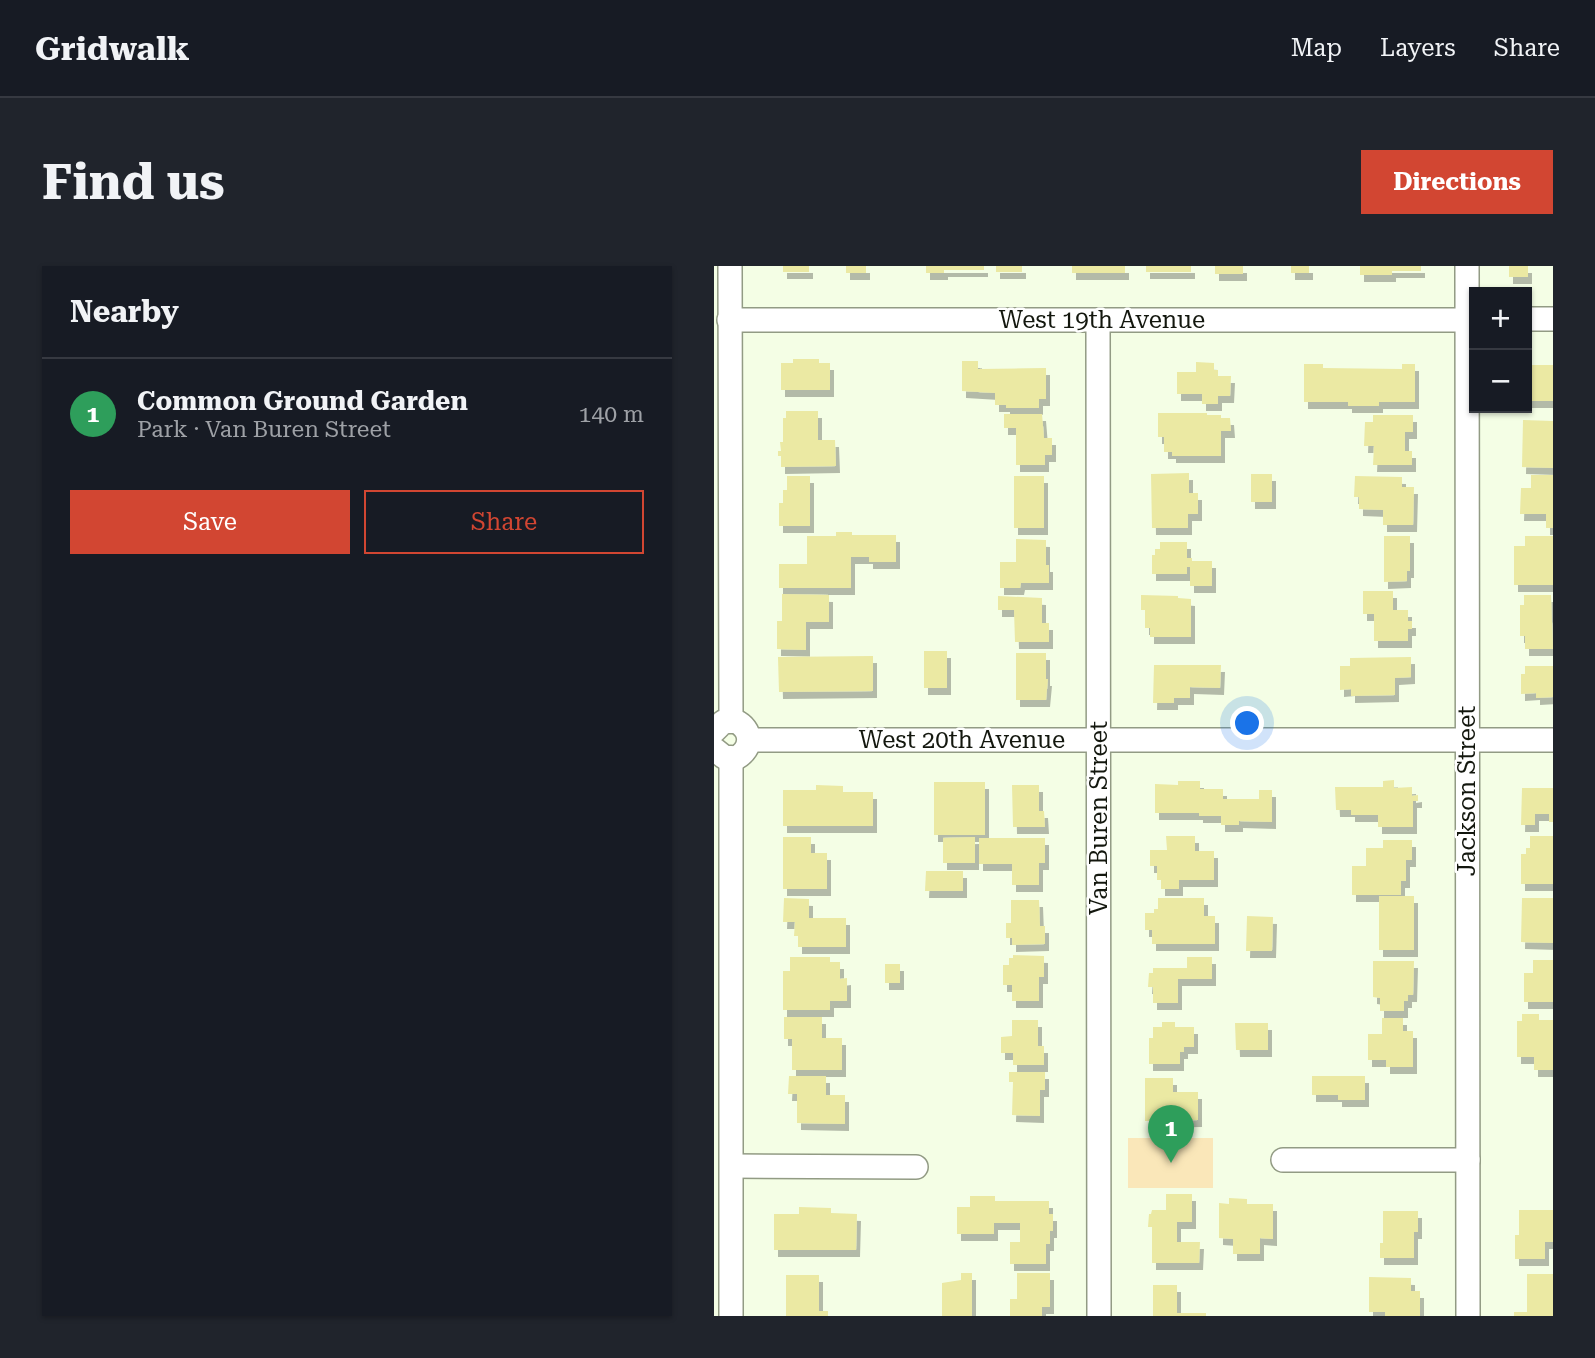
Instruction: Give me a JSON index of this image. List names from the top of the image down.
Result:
{
  "streets": {
    "street": [
      "West 19th Avenue",
      "West 20th Avenue",
      "Jackson Street",
      "Van Buren Street"
    ]
  },
  "crossings": [
    ["West 19th Avenue", "Van Buren Street"],
    ["West 20th Avenue", "Jackson Street"],
    ["West 20th Avenue", "Van Buren Street"]
  ],
  "page": {
    "header": "Gridwalk",
    "nav": ["Map", "Layers", "Share"],
    "buttons": [
      "Directions",
      ["Save", "Share"]
    ],
    "title": "Find us",
    "heading": "Nearby",
    "map_buttons": ["+", "−"],
    "list": [
      {
        "mark": "1",
        "name": "Common Ground Garden",
        "note": "Park · Van Buren Street",
        "value": "140 m"
      }
    ],
    "pins": "1"
  }
}
